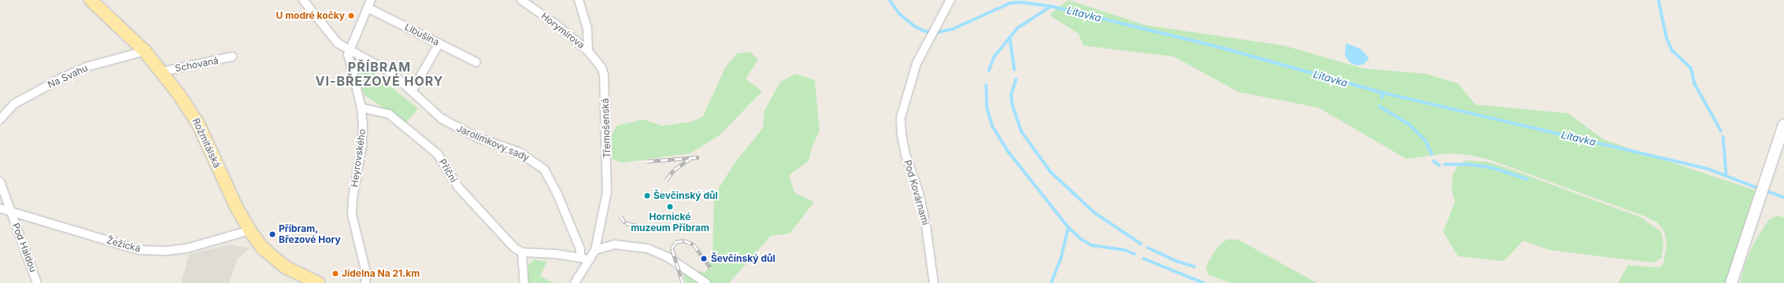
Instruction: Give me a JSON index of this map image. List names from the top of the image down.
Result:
{
  "streets": {
    "main road": ["Rožmitálská"],
    "street": [
      "Horymírova",
      "Libušina",
      "Schovaná",
      "Na Svahu",
      "Třemošenská",
      "Jarolímkovy sady",
      "Heyrovského",
      "Příční",
      "Pod Kovárnami",
      "Žežická",
      "Pod Haldou"
    ]
  },
  "crossings": [
    ["Horymírova", "Třemošenská"],
    ["Libušina", "Heyrovského"],
    ["Schovaná", "Rožmitálská"],
    ["Na Svahu", "Rožmitálská"],
    ["Třemošenská", "Jarolímkovy sady"],
    ["Rožmitálská", "Žežická"],
    ["Jarolímkovy sady", "Heyrovského"],
    ["Heyrovského", "Příční"],
    ["Žežická", "Pod Haldou"]
  ],
  "districts": ["PŘÍBRAM VI-BŘEZOVÉ HORY"],
  "water": ["Litavka"],
  "places": [
    "U modré kočky",
    "Ševčinský důl",
    "Hornické muzeum Příbram",
    "Příbram, Březové Hory",
    "Ševčínský důl",
    "Jídelna Na 21.km"
  ]
}
